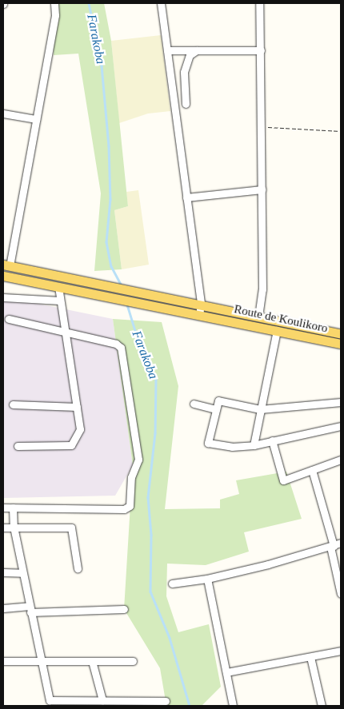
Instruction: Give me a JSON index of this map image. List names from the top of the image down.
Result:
{
  "streets": {
    "main road": ["Route de Koulikoro"]
  },
  "water": ["Farakoba"]
}
